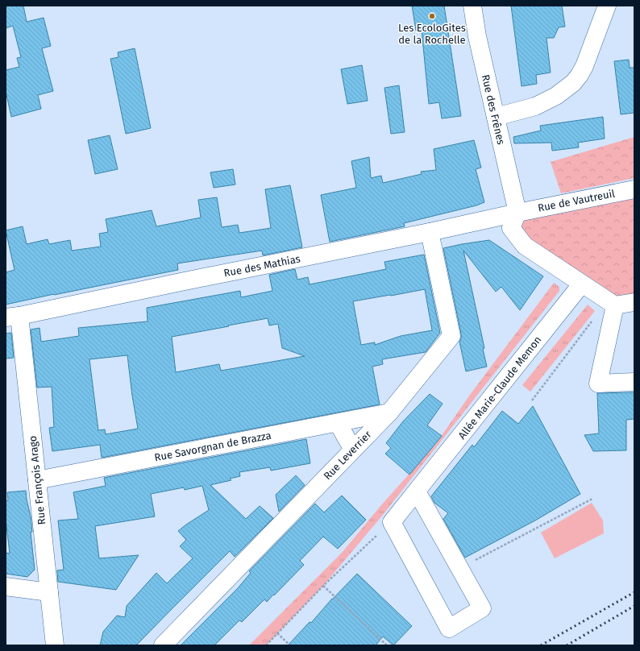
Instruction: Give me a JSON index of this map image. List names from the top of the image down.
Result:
{
  "streets": {
    "street": [
      "Rue des Frênes",
      "Rue de Vautreuil",
      "Rue des Mathias",
      "Allée Marie-Claude Memon",
      "Rue Savorgnan de Brazza",
      "Rue Leverrier",
      "Rue François Arago"
    ]
  },
  "crossings": [
    ["Rue des Frênes", "Rue de Vautreuil"],
    ["Rue des Frênes", "Rue des Mathias"],
    ["Rue de Vautreuil", "Rue des Mathias"],
    ["Rue des Mathias", "Rue Leverrier"],
    ["Rue des Mathias", "Rue François Arago"],
    ["Rue Savorgnan de Brazza", "Rue Leverrier"],
    ["Rue Savorgnan de Brazza", "Rue François Arago"]
  ],
  "places": ["Les EcoloGites de la Rochelle"]
}
